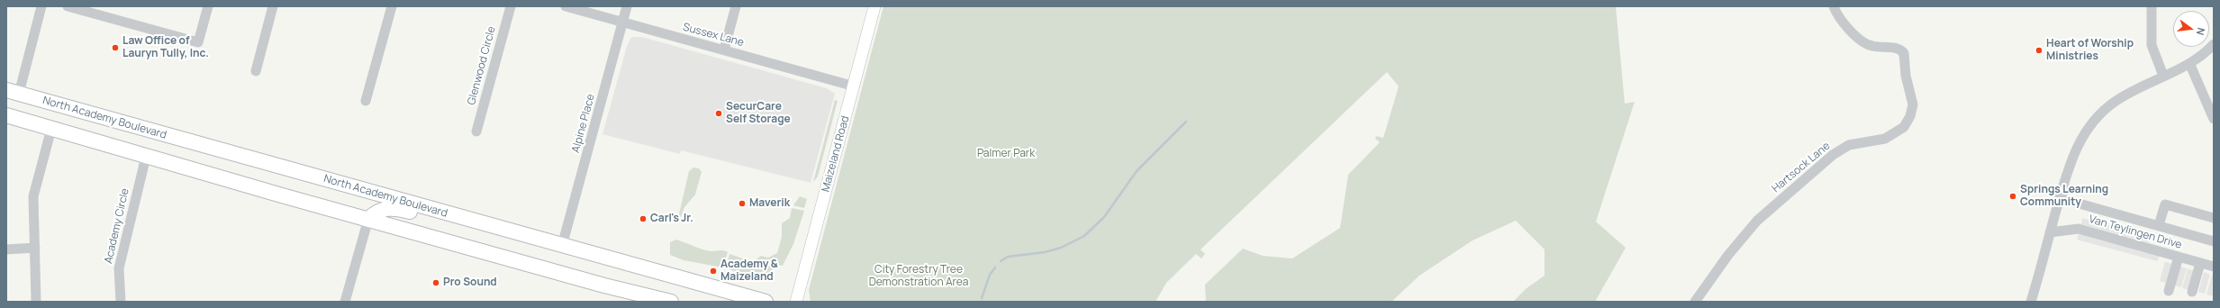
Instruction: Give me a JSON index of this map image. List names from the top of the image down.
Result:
{
  "streets": {
    "highway": ["North Academy Boulevard"],
    "main road": ["Maizeland Road"],
    "street": [
      "Sussex Lane",
      "Glenwood Circle",
      "Alpine Place",
      "Hartsock Lane",
      "Academy Circle",
      "Van Teylingen Drive"
    ]
  },
  "crossings": [
    ["Sussex Lane", "Alpine Place"],
    ["Sussex Lane", "Maizeland Road"],
    ["North Academy Boulevard", "Alpine Place"]
  ],
  "parks": ["Palmer Park", "City Forestry Tree Demonstration Area"],
  "places": [
    "Law Office of Lauryn Tully, Inc.",
    "Heart of Worship Ministries",
    "SecurCare Self Storage",
    "Springs Learning Community",
    "Maverik",
    "Carl's Jr.",
    "Academy & Maizeland",
    "Pro Sound"
  ],
  "north": "right"
}
